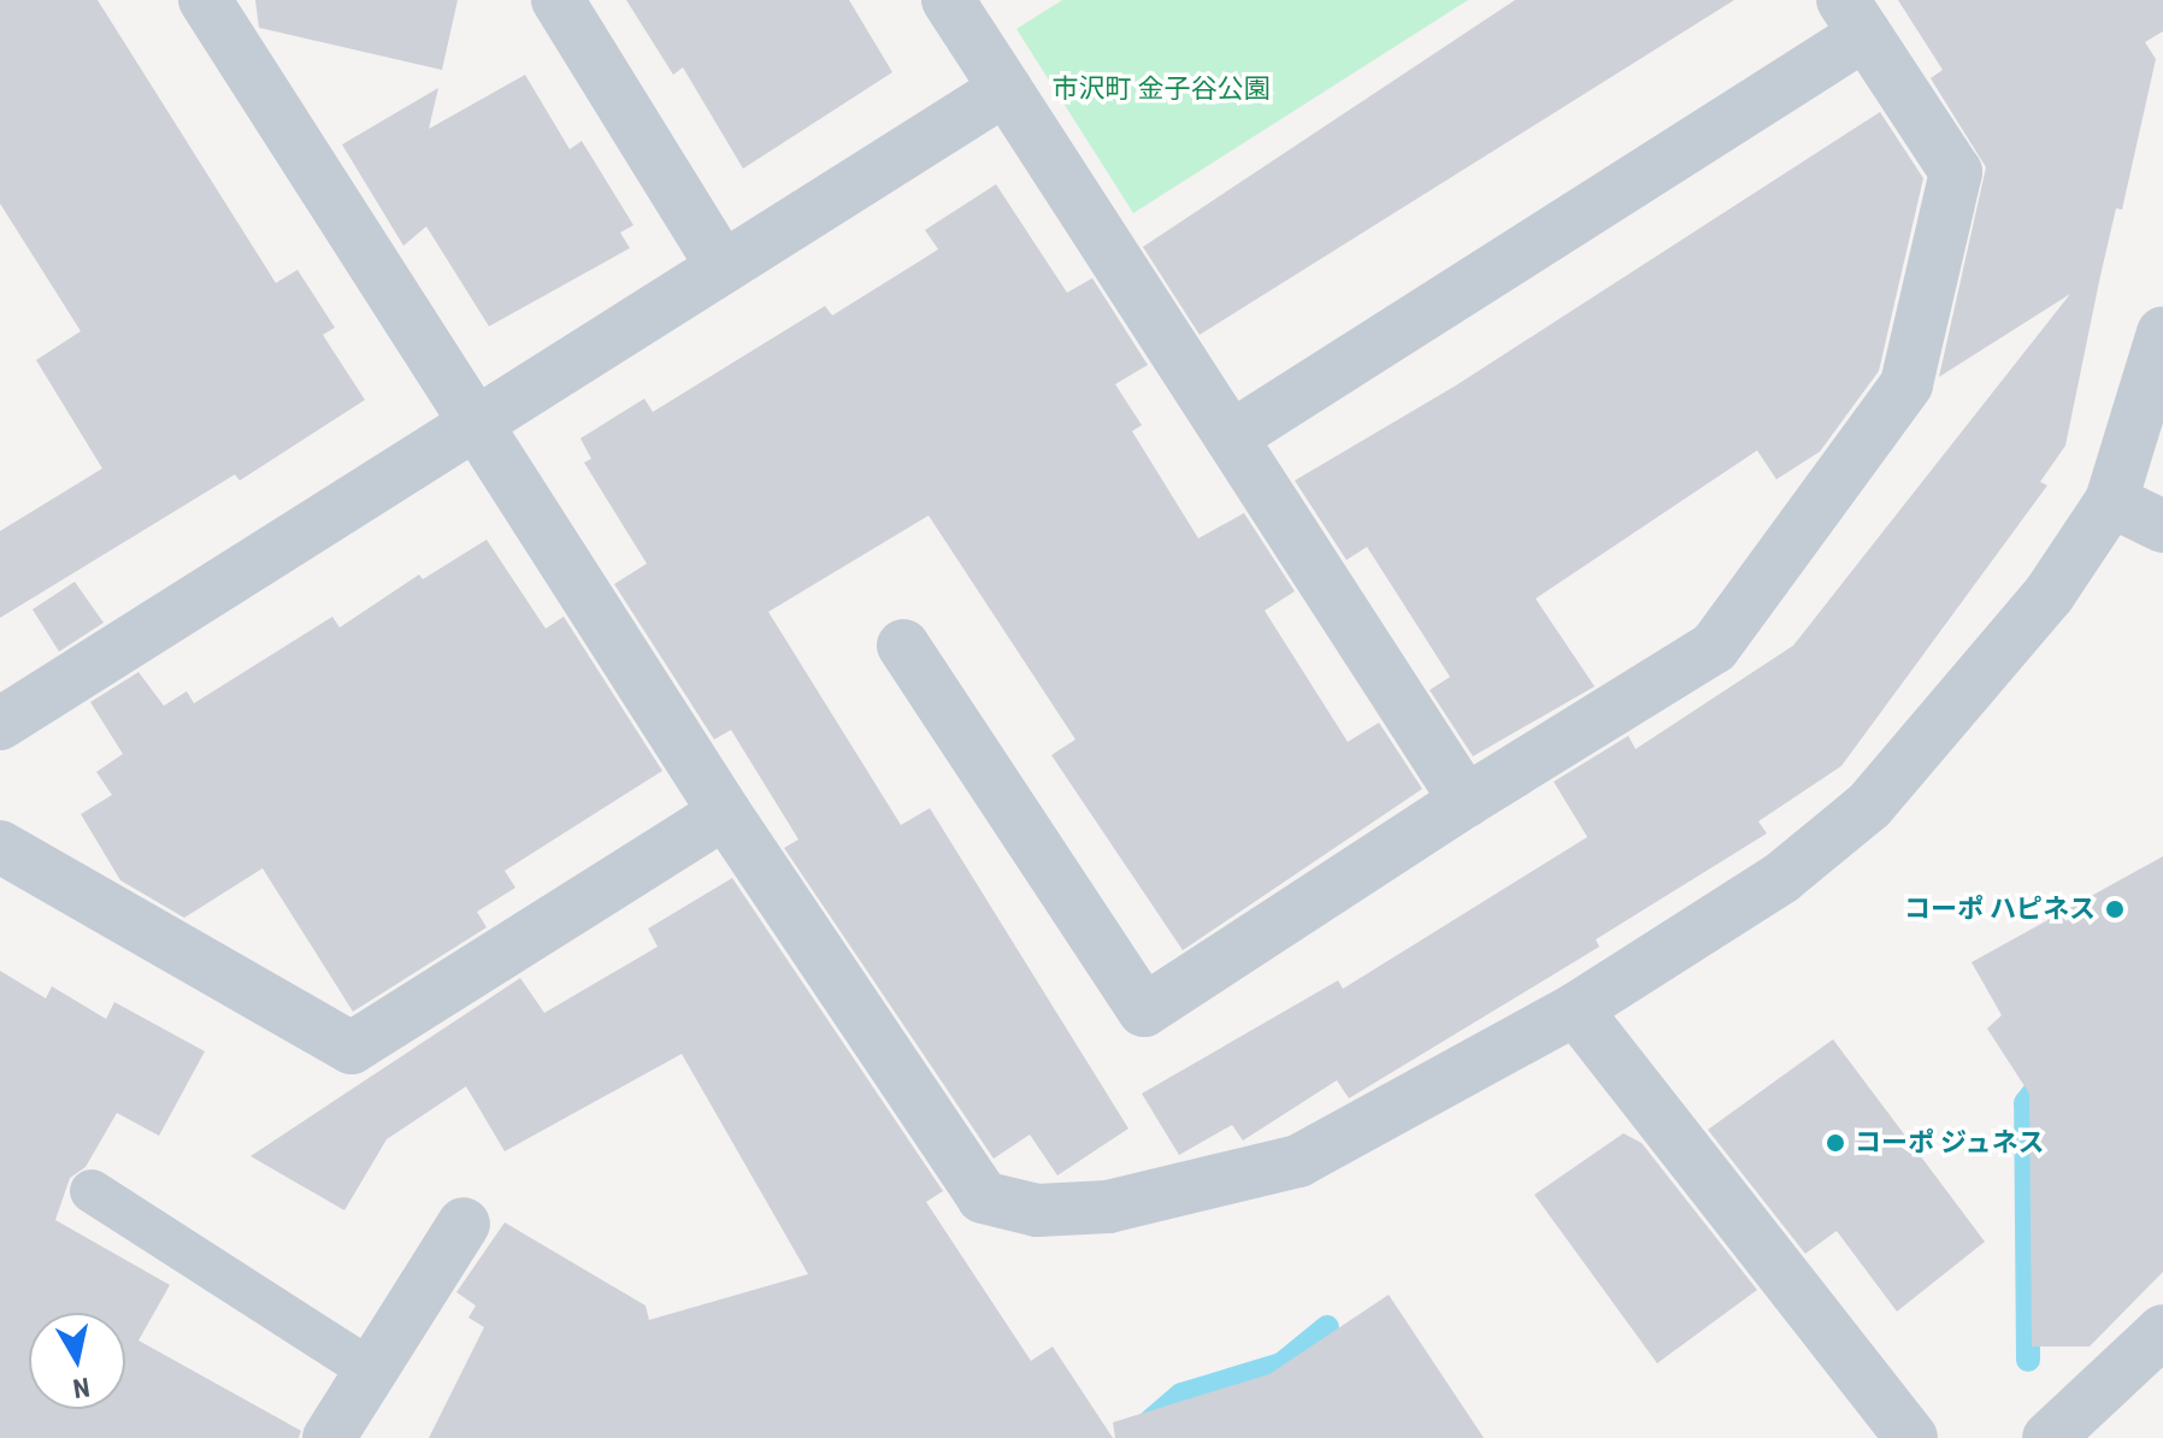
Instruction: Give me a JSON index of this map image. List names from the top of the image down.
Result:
{
  "parks": ["市沢町 金子谷公園"],
  "places": ["コーポ ハピネス", "コーポ ジュネス"],
  "north": "bottom"
}
